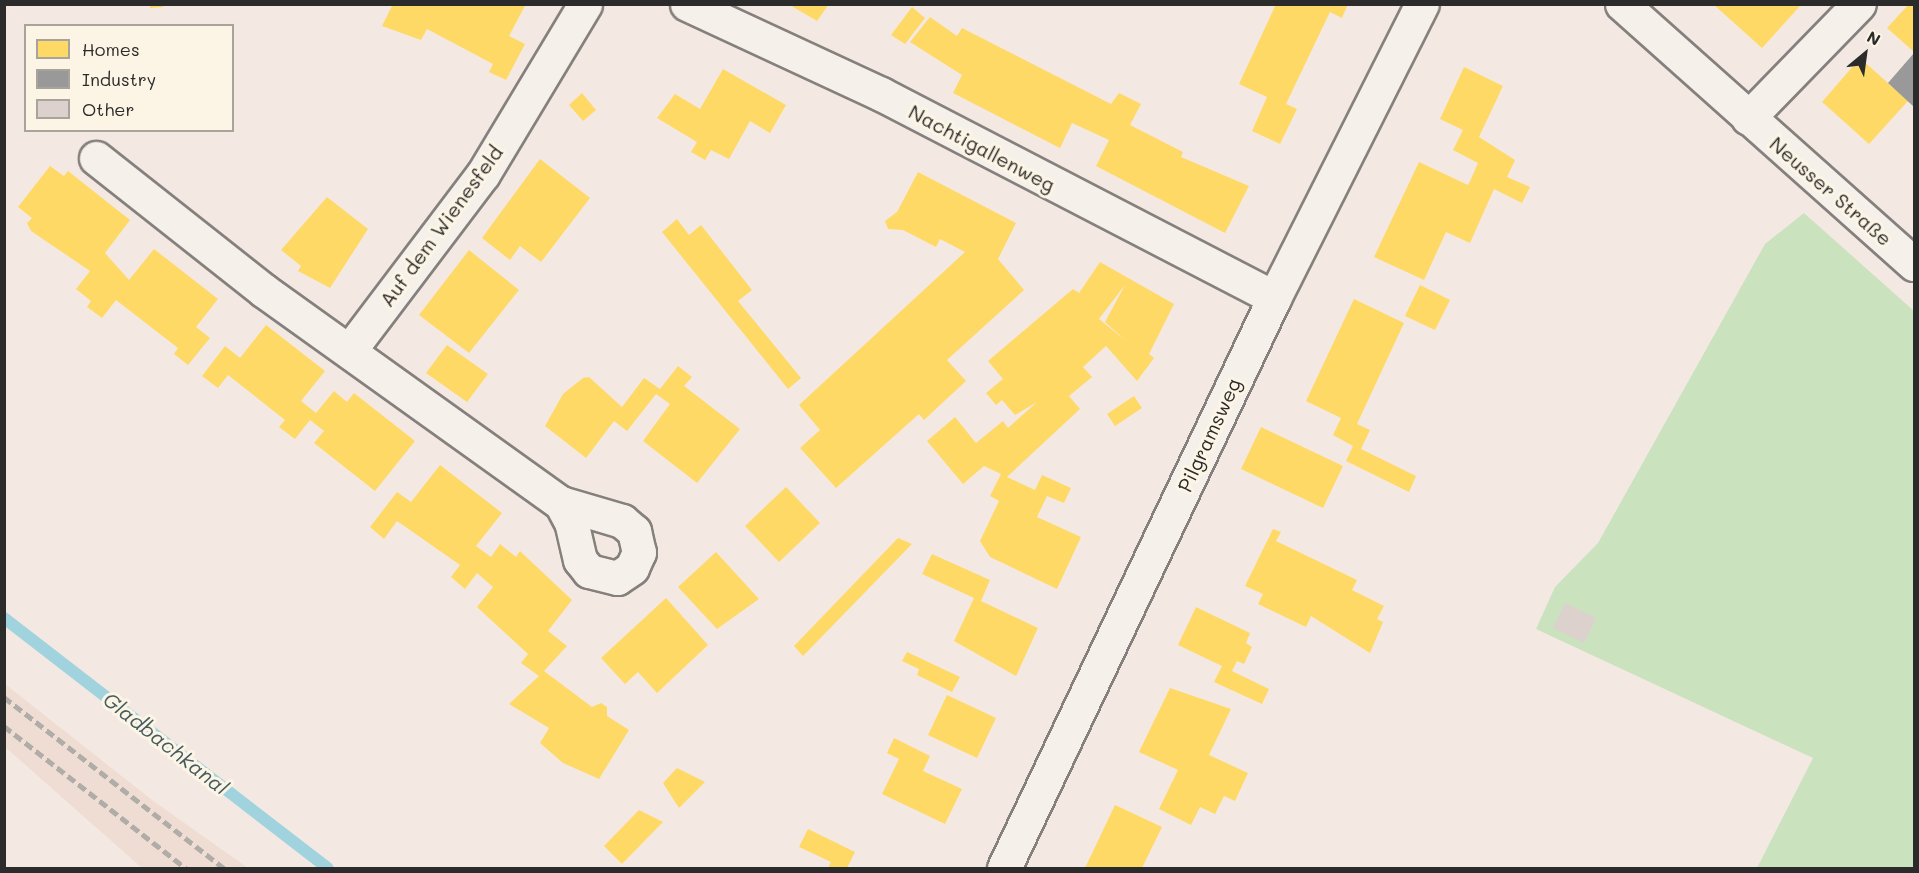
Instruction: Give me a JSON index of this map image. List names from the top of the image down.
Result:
{
  "streets": {
    "street": [
      "Nachtigallenweg",
      "Neusser Straße",
      "Auf dem Wienesfeld",
      "Pilgramsweg"
    ]
  },
  "crossings": [
    ["Nachtigallenweg", "Pilgramsweg"]
  ],
  "water": ["Gladbachkanal"],
  "legend": ["Homes", "Industry", "Other"],
  "north": "top right"
}
